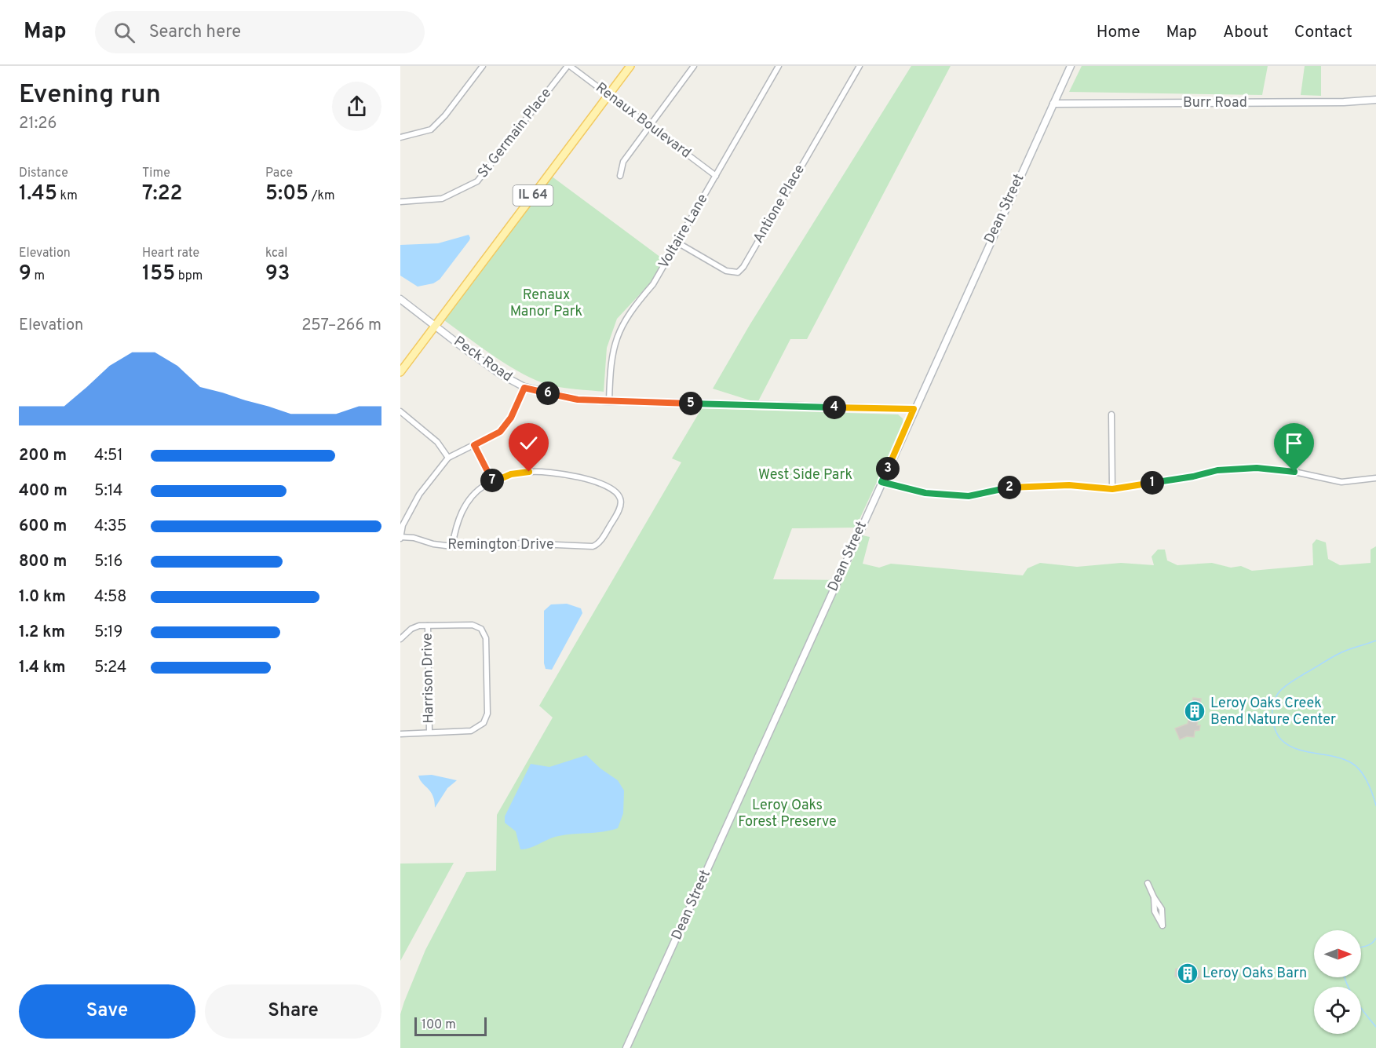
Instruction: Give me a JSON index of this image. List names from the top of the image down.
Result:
{
  "streets": {
    "main road": ["IL 64"],
    "street": [
      "Burr Road",
      "Renaux Boulevard",
      "St Germain Place",
      "Antione Place",
      "Dean Street",
      "Voltaire Lane",
      "Peck Road",
      "Remington Drive",
      "Harrison Drive"
    ]
  },
  "crossings": [
    ["Burr Road", "Dean Street"],
    ["Renaux Boulevard", "St Germain Place"],
    ["Renaux Boulevard", "IL 64"],
    ["Renaux Boulevard", "Voltaire Lane"],
    ["IL 64", "Peck Road"],
    ["Antione Place", "Voltaire Lane"],
    ["Dean Street", "Peck Road"],
    ["Voltaire Lane", "Peck Road"]
  ],
  "parks": ["Renaux Manor Park", "West Side Park", "Leroy Oaks Forest Preserve"],
  "places": {
    "building": ["Leroy Oaks Creek Bend Nature Center", "Leroy Oaks Barn"]
  },
  "scale_bar": "100 m",
  "north": "right",
  "page": {
    "header": "Map",
    "search": "Search here",
    "nav": [
      "Home",
      "Map",
      "About",
      "Contact"
    ],
    "heading": ["Evening run", "21:26"],
    "stats": [
      ["Distance", "1.45 km"],
      ["Time", "7:22"],
      ["Pace", "5:05 /km"],
      ["Elevation", "9 m"],
      ["Heart rate", "155 bpm"],
      ["kcal", "93"]
    ],
    "chart": ["Elevation", "257–266 m"],
    "pins": [
      "6",
      "5",
      "4",
      "3",
      "7",
      "1",
      "2"
    ],
    "list": [
      {
        "name": "200 m",
        "note": "4:51"
      },
      {
        "name": "400 m",
        "note": "5:14"
      },
      {
        "name": "600 m",
        "note": "4:35"
      },
      {
        "name": "800 m",
        "note": "5:16"
      },
      {
        "name": "1.0 km",
        "note": "4:58"
      },
      {
        "name": "1.2 km",
        "note": "5:19"
      },
      {
        "name": "1.4 km",
        "note": "5:24"
      }
    ],
    "buttons": ["Save", "Share"],
    "scale": "100 m"
  }
}
